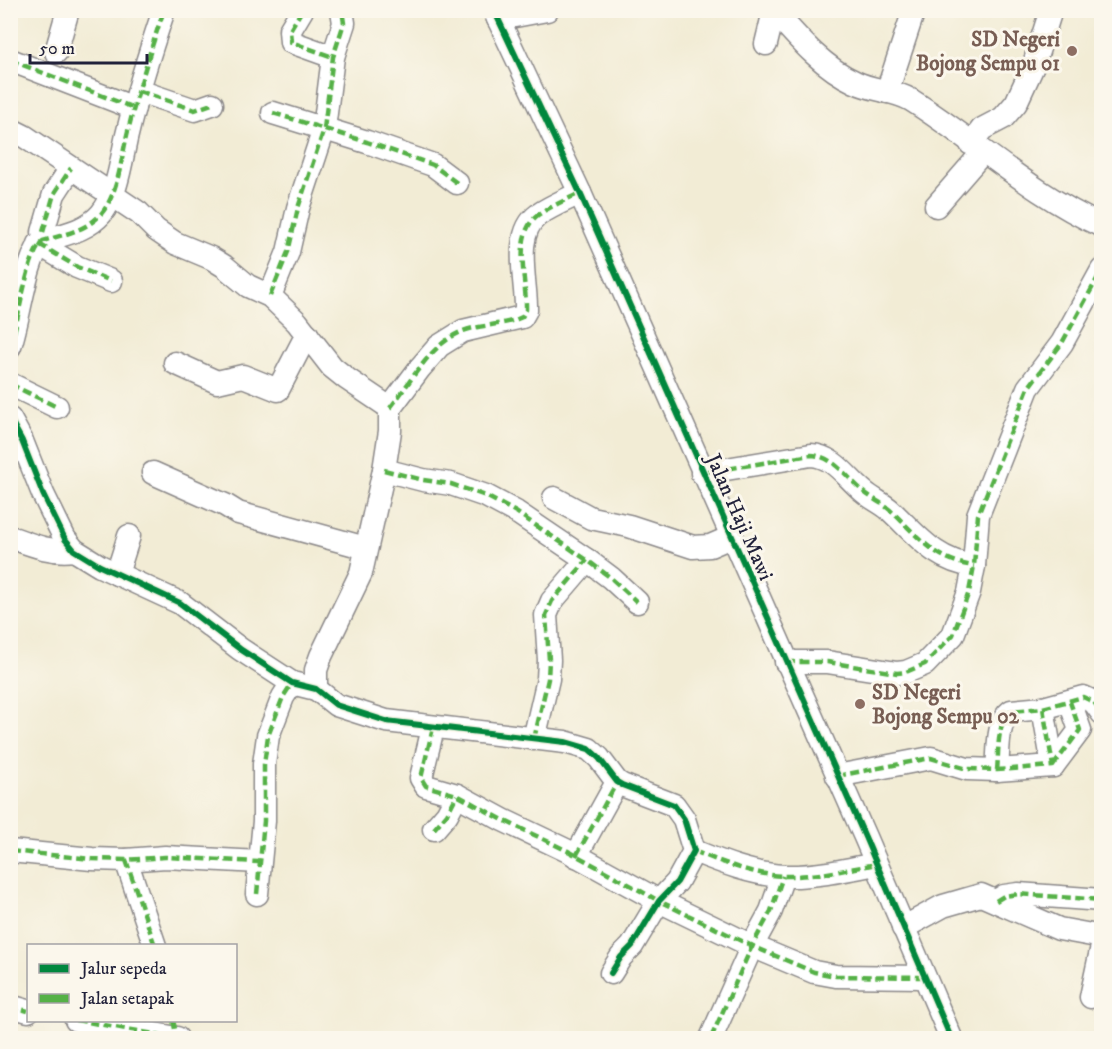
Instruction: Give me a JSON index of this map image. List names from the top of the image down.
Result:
{
  "streets": {
    "street": ["Jalan Haji Mawi"]
  },
  "places": ["SD Negeri Bojong Sempu 01", "SD Negeri Bojong Sempu 02"],
  "legend": ["Jalur sepeda", "Jalan setapak"],
  "scale_bar": "50 m"
}
